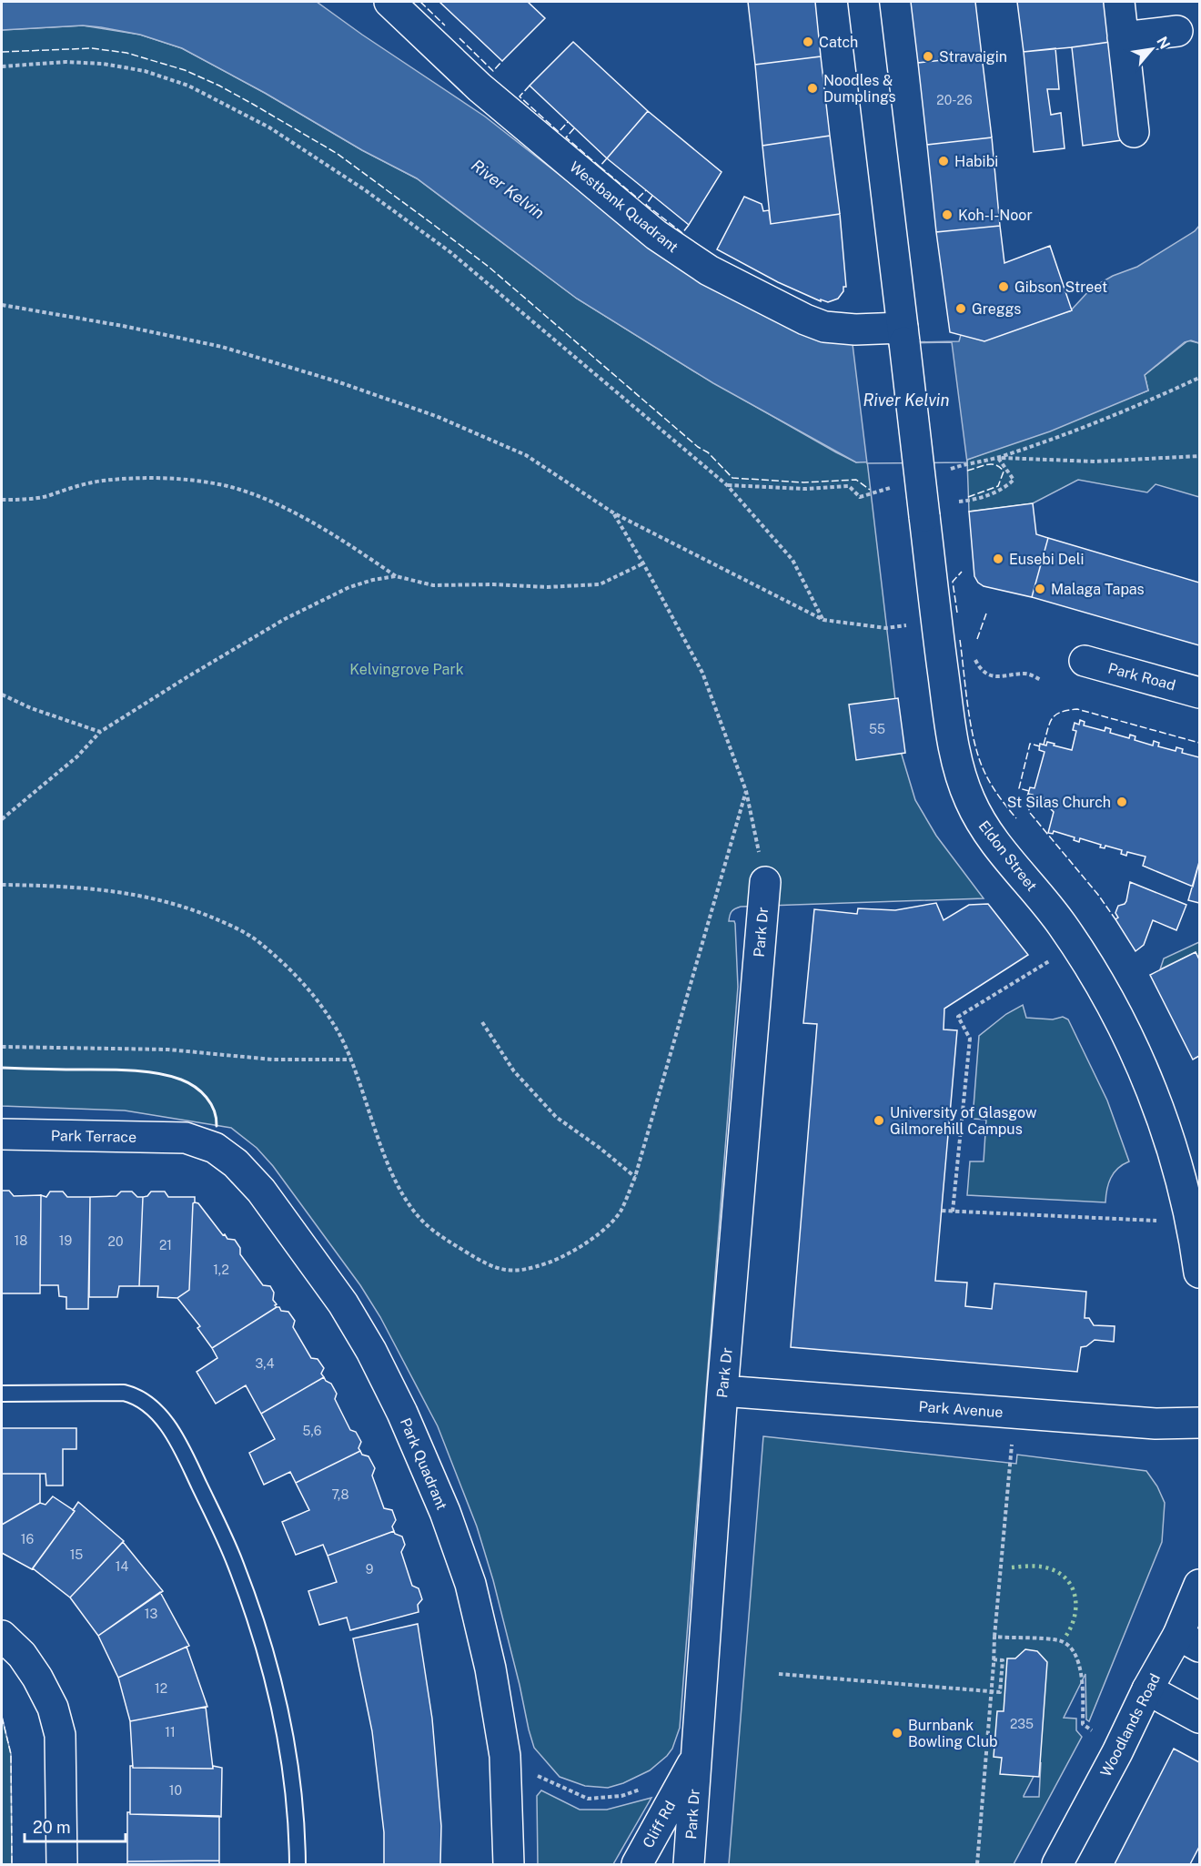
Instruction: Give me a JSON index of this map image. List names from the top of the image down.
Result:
{
  "streets": {
    "street": [
      "Westbank Quadrant",
      "Park Road",
      "Eldon Street",
      "Park Dr",
      "Park Terrace",
      "Park Avenue",
      "Park Quadrant",
      "Woodlands Road",
      "Cliff Rd"
    ]
  },
  "crossings": [
    ["Westbank Quadrant", "Eldon Street"],
    ["Park Dr", "Park Avenue"],
    ["Park Dr", "Cliff Rd"],
    ["Park Terrace", "Park Quadrant"]
  ],
  "water": ["River Kelvin"],
  "parks": ["Kelvingrove Park"],
  "places": [
    "Catch",
    "Stravaigin",
    "Noodles & Dumplings",
    "Habibi",
    "Koh-I-Noor",
    "Gibson Street",
    "Greggs",
    "Eusebi Deli",
    "Malaga Tapas",
    "St Silas Church",
    "University of Glasgow Gilmorehill Campus",
    "Burnbank Bowling Club"
  ],
  "house_numbers": [
    "20-26",
    "55",
    "18",
    "19",
    "20",
    "21",
    "1,2",
    "3,4",
    "5,6",
    "7,8",
    "16",
    "15",
    "14",
    "9",
    "13",
    "12",
    "235",
    "11",
    "10"
  ],
  "scale_bar": "20 m",
  "north": "top right"
}
